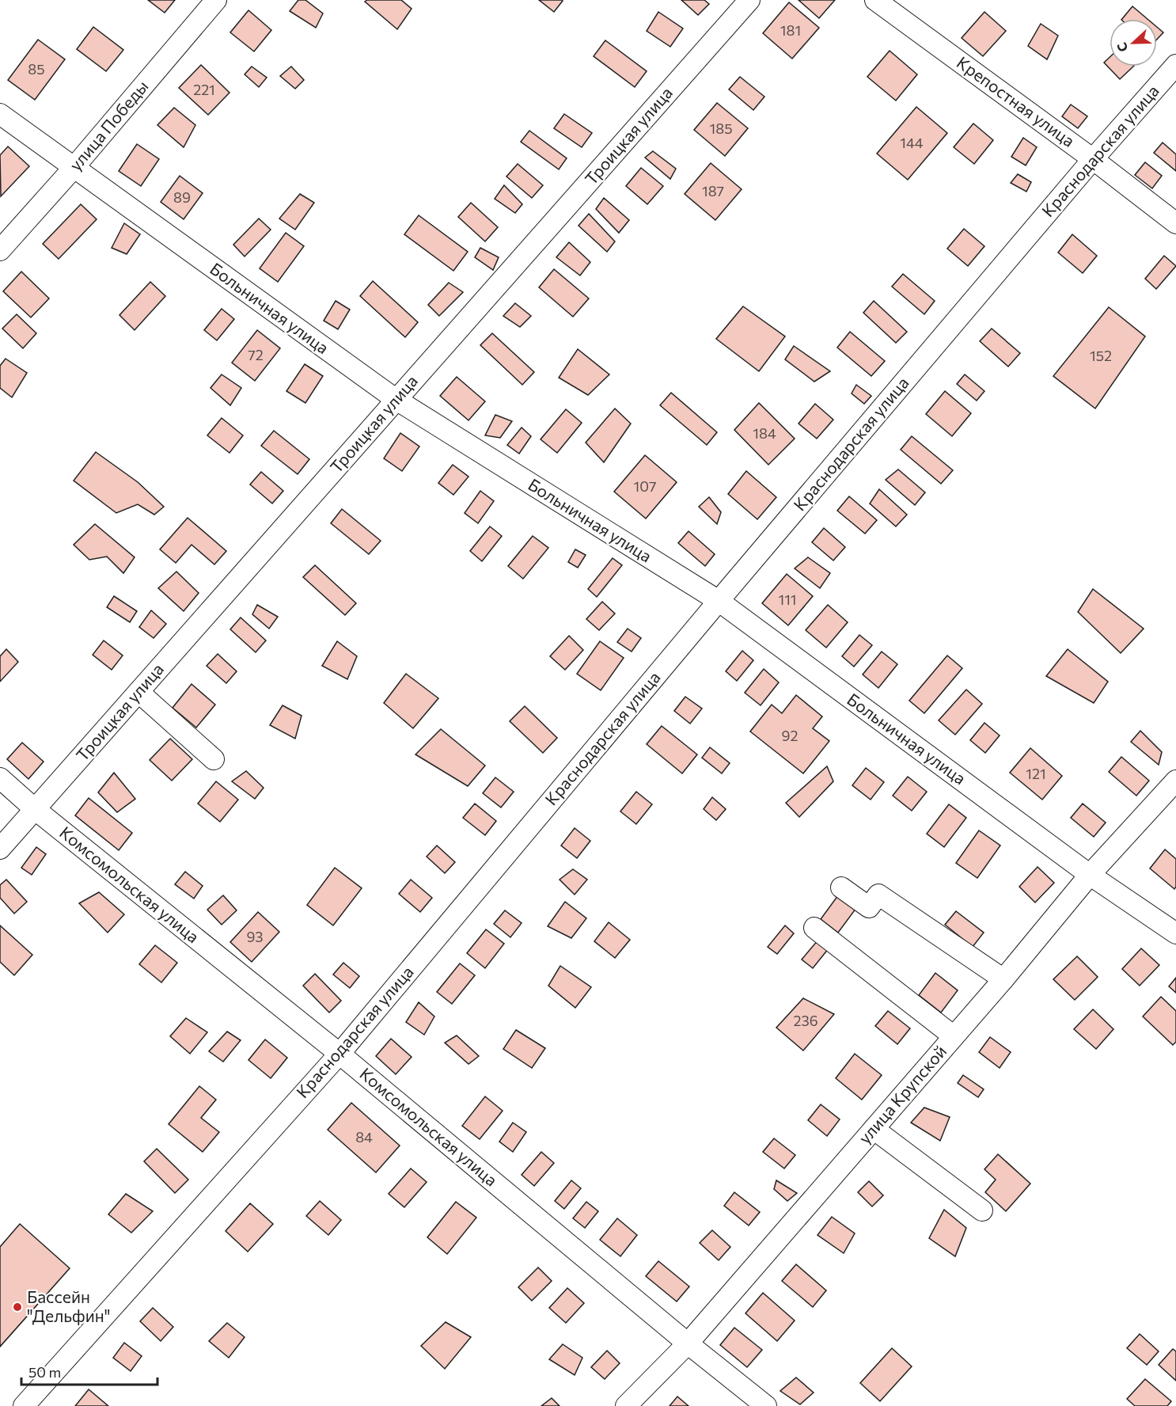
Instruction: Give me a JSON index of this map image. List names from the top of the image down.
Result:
{
  "streets": {
    "street": [
      "Крепостная улица",
      "улица Победы",
      "Троицкая улица",
      "Краснодарская улица",
      "Больничная улица",
      "Комсомольская улица",
      "улица Крупской"
    ]
  },
  "crossings": [
    ["Крепостная улица", "Краснодарская улица"],
    ["улица Победы", "Больничная улица"],
    ["Троицкая улица", "Больничная улица"],
    ["Троицкая улица", "Комсомольская улица"],
    ["Краснодарская улица", "Больничная улица"],
    ["Краснодарская улица", "Комсомольская улица"],
    ["Больничная улица", "улица Крупской"],
    ["Комсомольская улица", "улица Крупской"]
  ],
  "places": ["Бассейн \"Дельфин\""],
  "house_numbers": [
    "181",
    "85",
    "221",
    "185",
    "144",
    "187",
    "89",
    "72",
    "152",
    "184",
    "107",
    "111",
    "92",
    "121",
    "93",
    "236",
    "84"
  ],
  "scale_bar": "50 m",
  "north": "left"
}
